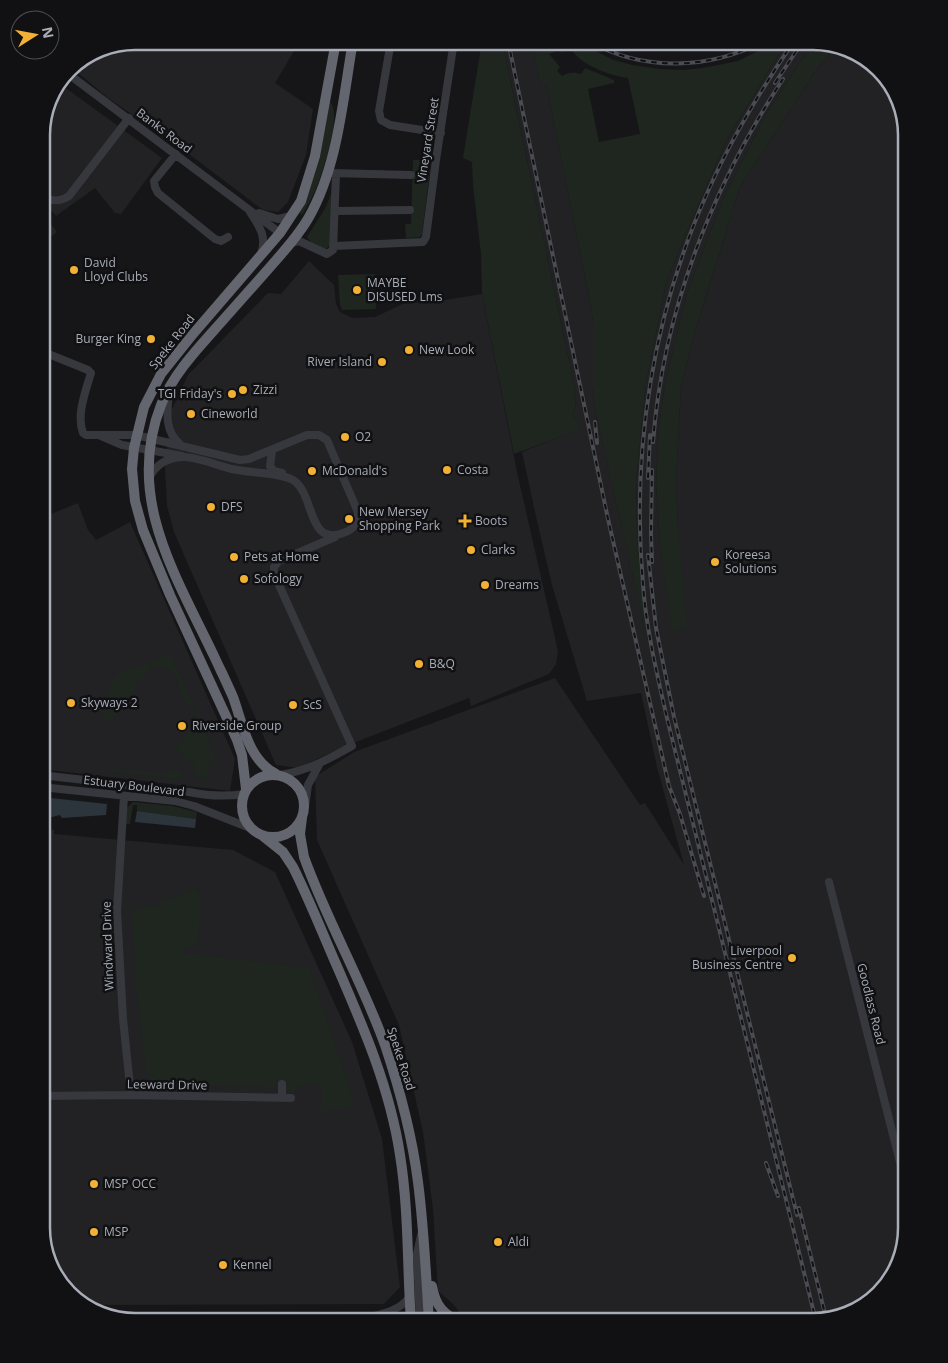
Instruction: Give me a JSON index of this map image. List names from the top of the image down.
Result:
{
  "streets": {
    "highway": ["Speke Road"],
    "street": [
      "Banks Road",
      "Vineyard Street",
      "Estuary Boulevard",
      "Windward Drive",
      "Goodlass Road",
      "Leeward Drive"
    ]
  },
  "crossings": [
    ["Banks Road", "Speke Road"],
    ["Vineyard Street", "Speke Road"],
    ["Speke Road", "Estuary Boulevard"],
    ["Estuary Boulevard", "Windward Drive"],
    ["Windward Drive", "Leeward Drive"]
  ],
  "places": {
    "other": [
      "David Lloyd Clubs",
      "MAYBE DISUSED Lms",
      "Burger King",
      "New Look",
      "River Island",
      "Zizzi",
      "TGI Friday's",
      "Cineworld",
      "O2",
      "Costa",
      "McDonald's",
      "DFS",
      "New Mersey Shopping Park",
      "Clarks",
      "Pets at Home",
      "Koreesa Solutions",
      "Sofology",
      "Dreams",
      "B&Q",
      "Skyways 2",
      "ScS",
      "Riverside Group",
      "Liverpool Business Centre",
      "MSP OCC",
      "MSP",
      "Aldi",
      "Kennel"
    ],
    "health": ["Boots"]
  },
  "north": "right"
}
